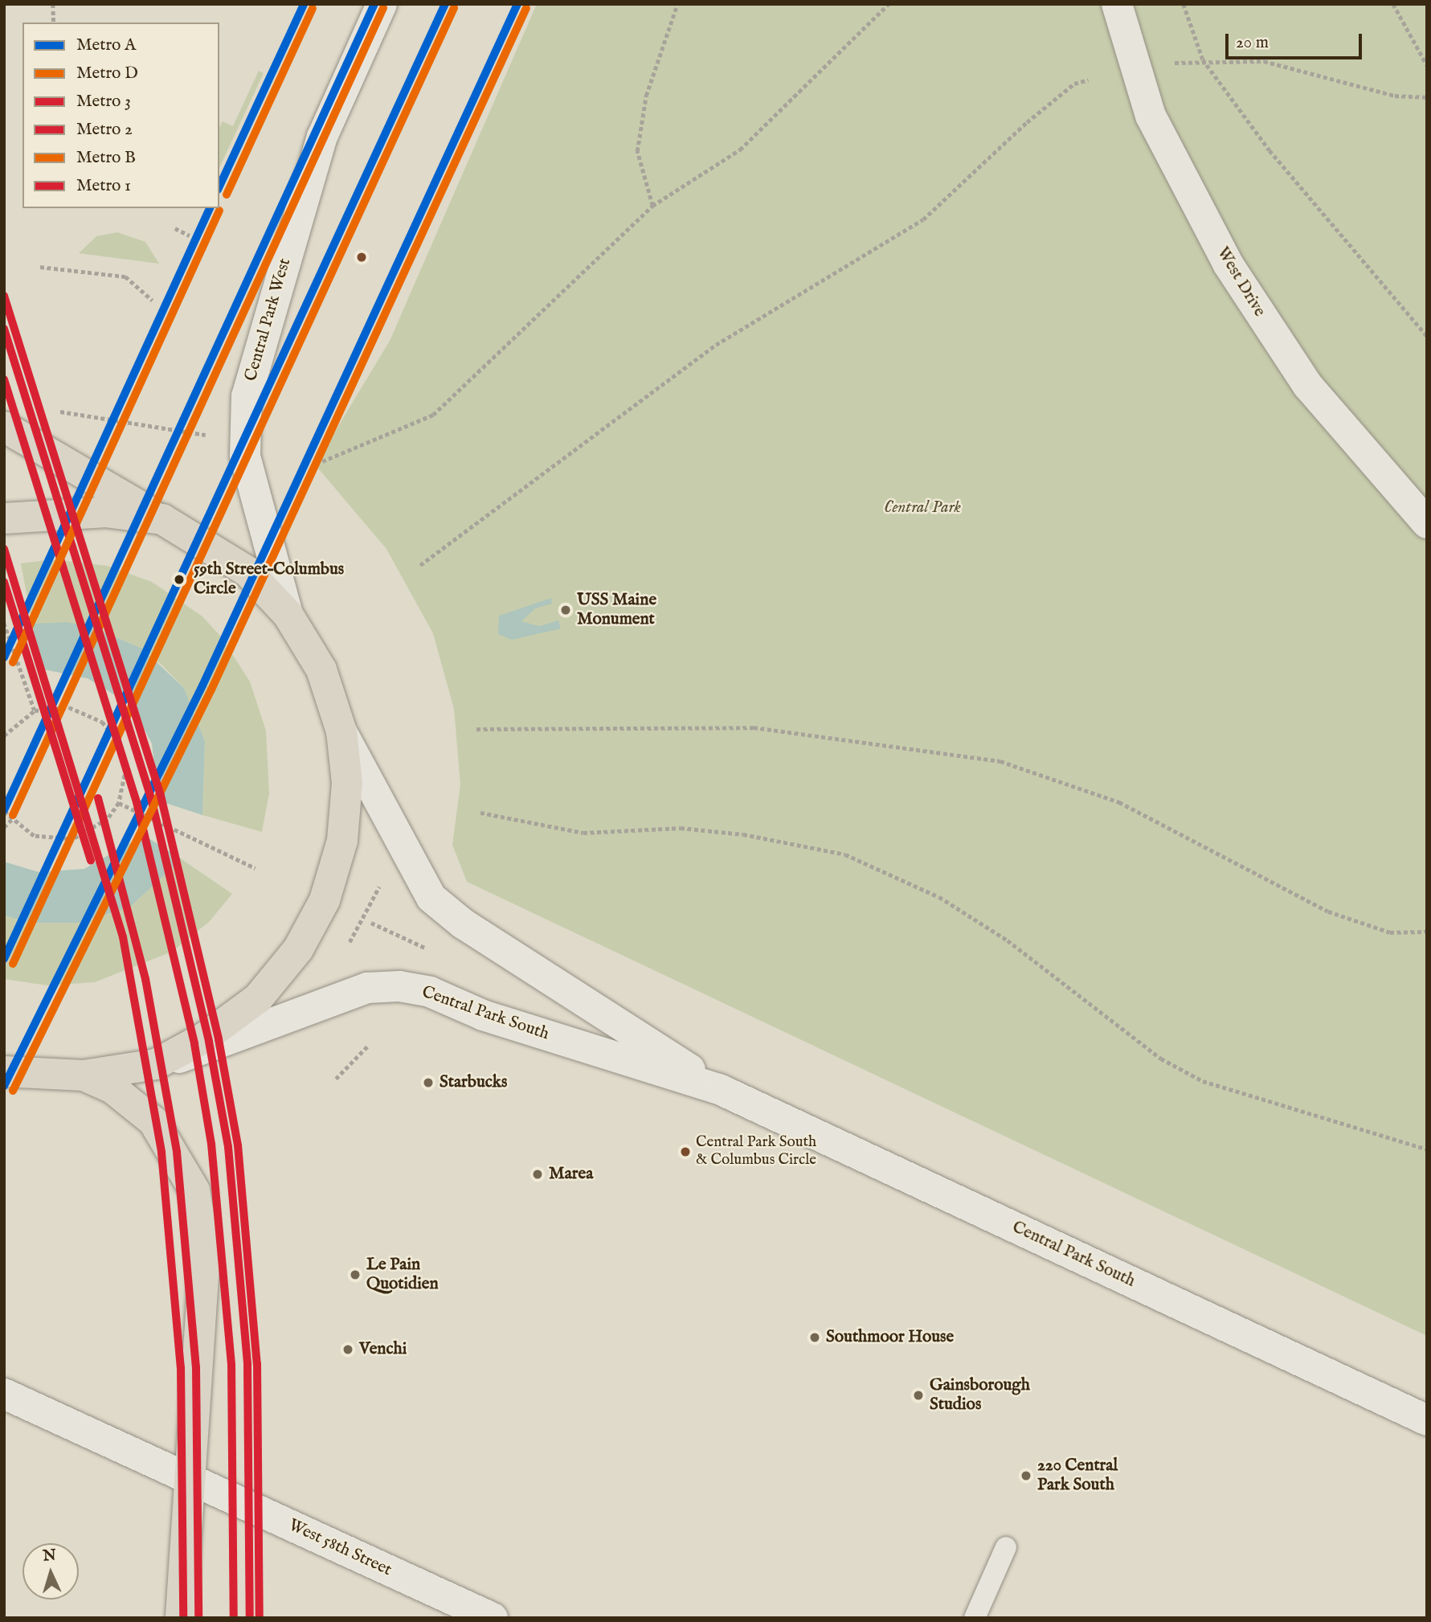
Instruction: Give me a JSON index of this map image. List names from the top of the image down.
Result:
{
  "streets": {
    "main road": [
      "West Drive",
      "Central Park West",
      "Central Park South",
      "West 58th Street"
    ]
  },
  "parks": ["Central Park"],
  "places": [
    "59th Street–Columbus Circle",
    "USS Maine Monument",
    "Starbucks",
    "Central Park South & Columbus Circle",
    "Marea",
    "Le Pain Quotidien",
    "Southmoor House",
    "Venchi",
    "Gainsborough Studios",
    "220 Central Park South"
  ],
  "lines": [
    "metro line A",
    "metro line D",
    "metro line B",
    "metro line 1",
    "metro line 2",
    "metro line 3"
  ],
  "legend": [
    "Metro A",
    "Metro D",
    "Metro 3",
    "Metro 2",
    "Metro B",
    "Metro 1"
  ],
  "scale_bar": "20 m",
  "north": "top"
}
